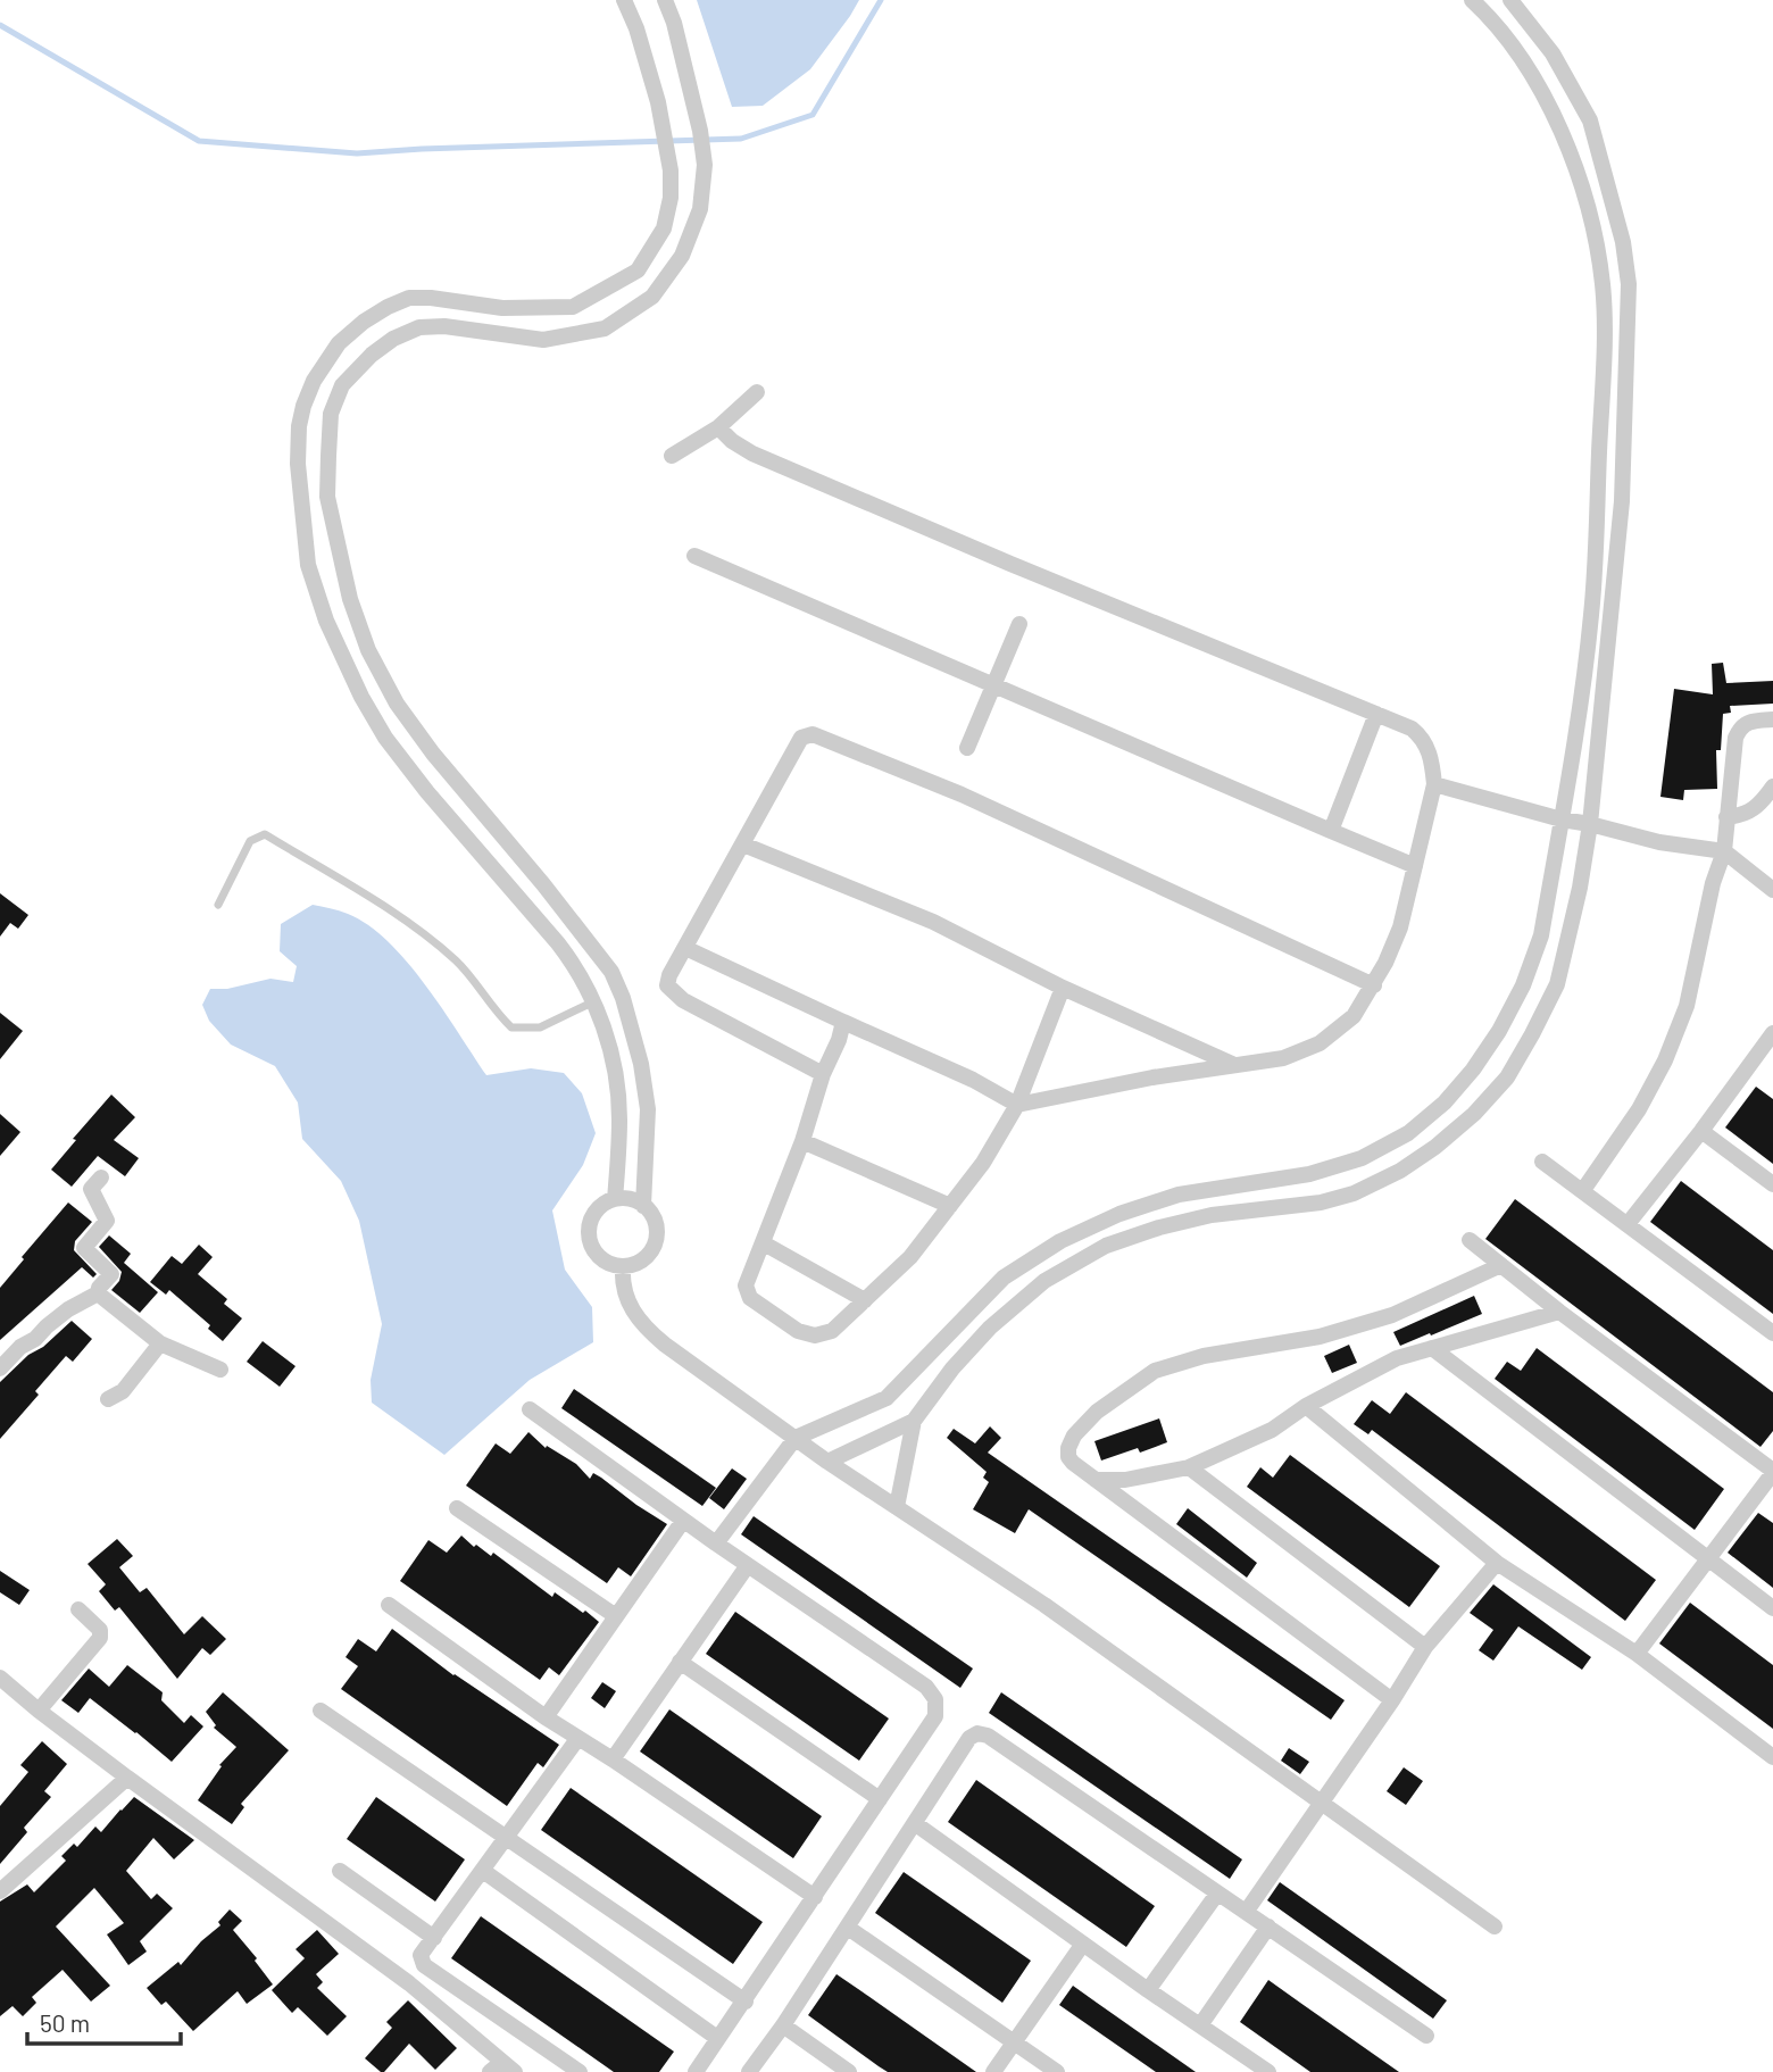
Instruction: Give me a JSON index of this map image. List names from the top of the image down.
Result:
{
  "scale_bar": "50 m"
}
